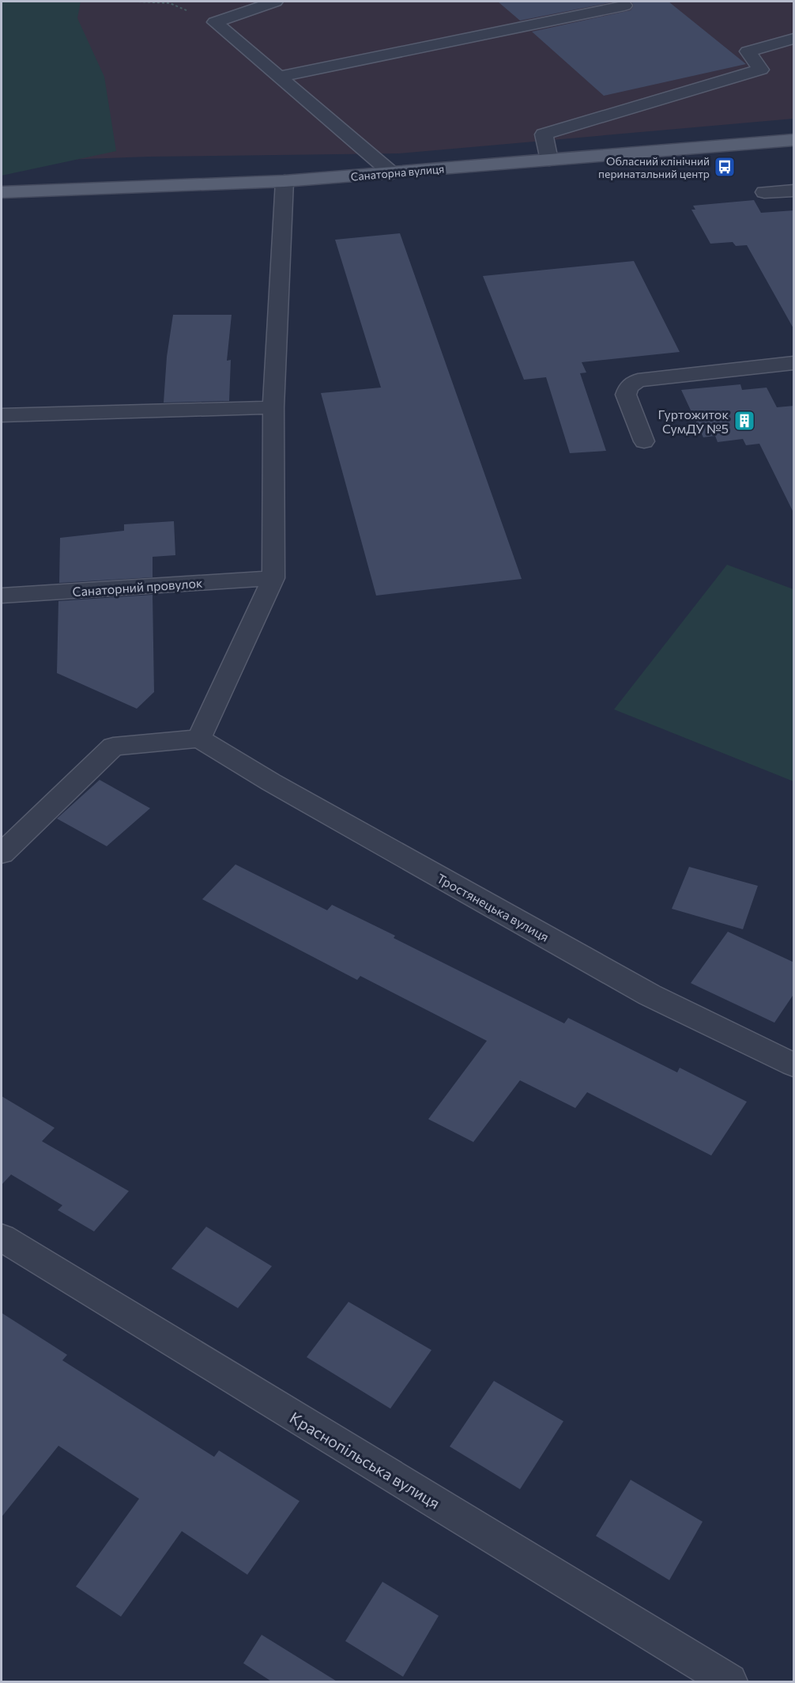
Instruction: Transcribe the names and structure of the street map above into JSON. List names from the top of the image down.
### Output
{
  "streets": {
    "main road": ["Санаторна вулиця"],
    "street": ["Санаторний провулок", "Тростянецька вулиця", "Краснопільська вулиця"]
  },
  "places": {
    "bus stop": ["Обласний клінічний перинатальний центр"],
    "building": ["Гуртожиток СумДУ №5"]
  }
}
